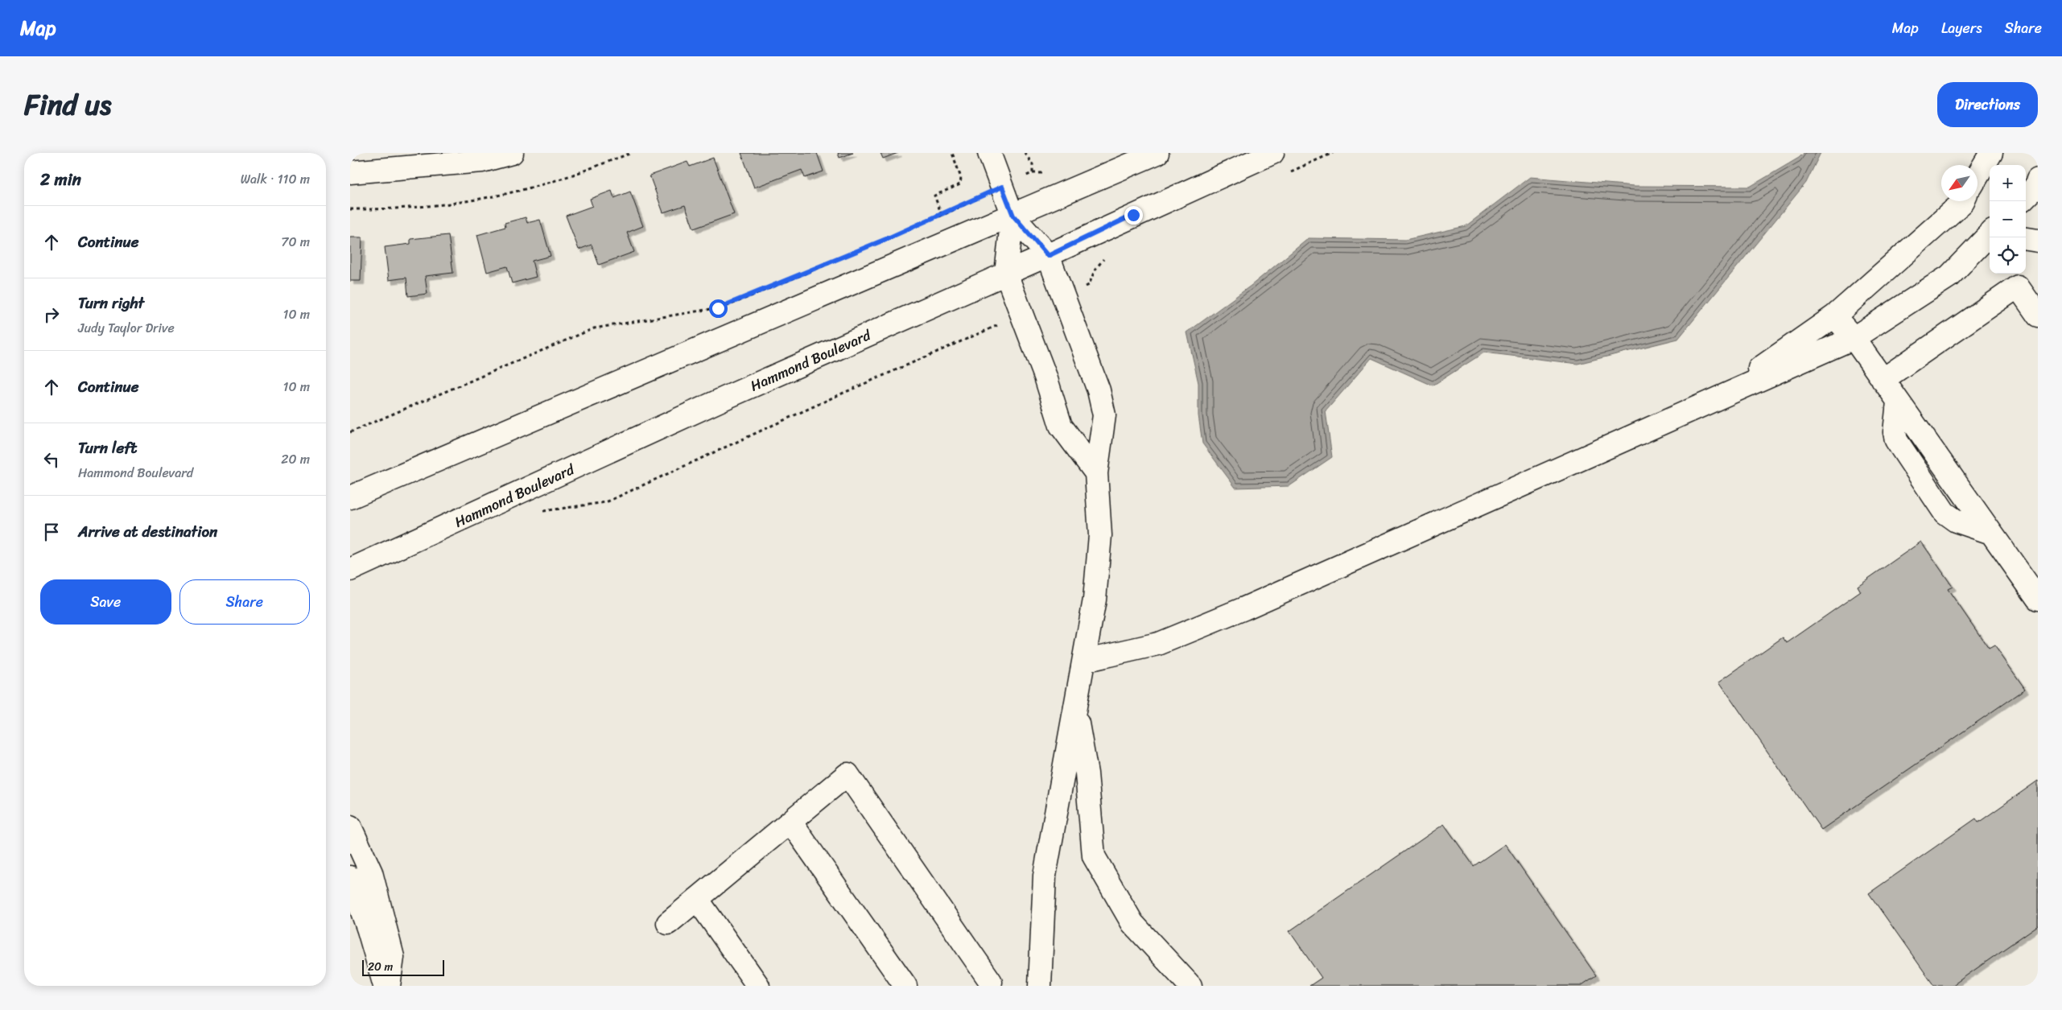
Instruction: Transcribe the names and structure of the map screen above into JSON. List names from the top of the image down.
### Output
{
  "streets": {
    "main road": ["Hammond Boulevard"]
  },
  "scale_bar": "20 m",
  "north": "bottom left",
  "page": {
    "header": "Map",
    "nav": ["Map", "Layers", "Share"],
    "title": "Find us",
    "buttons": [
      "Directions",
      ["Save", "Share"]
    ],
    "heading": ["2 min", "Walk · 110 m"],
    "map_buttons": ["+", "−"],
    "list": [
      ["Continue", "70 m"],
      ["Turn right", "Judy Taylor Drive", "10 m"],
      ["Continue", "10 m"],
      ["Turn left", "Hammond Boulevard", "20 m"],
      "Arrive at destination"
    ],
    "scale": "20 m"
  }
}
